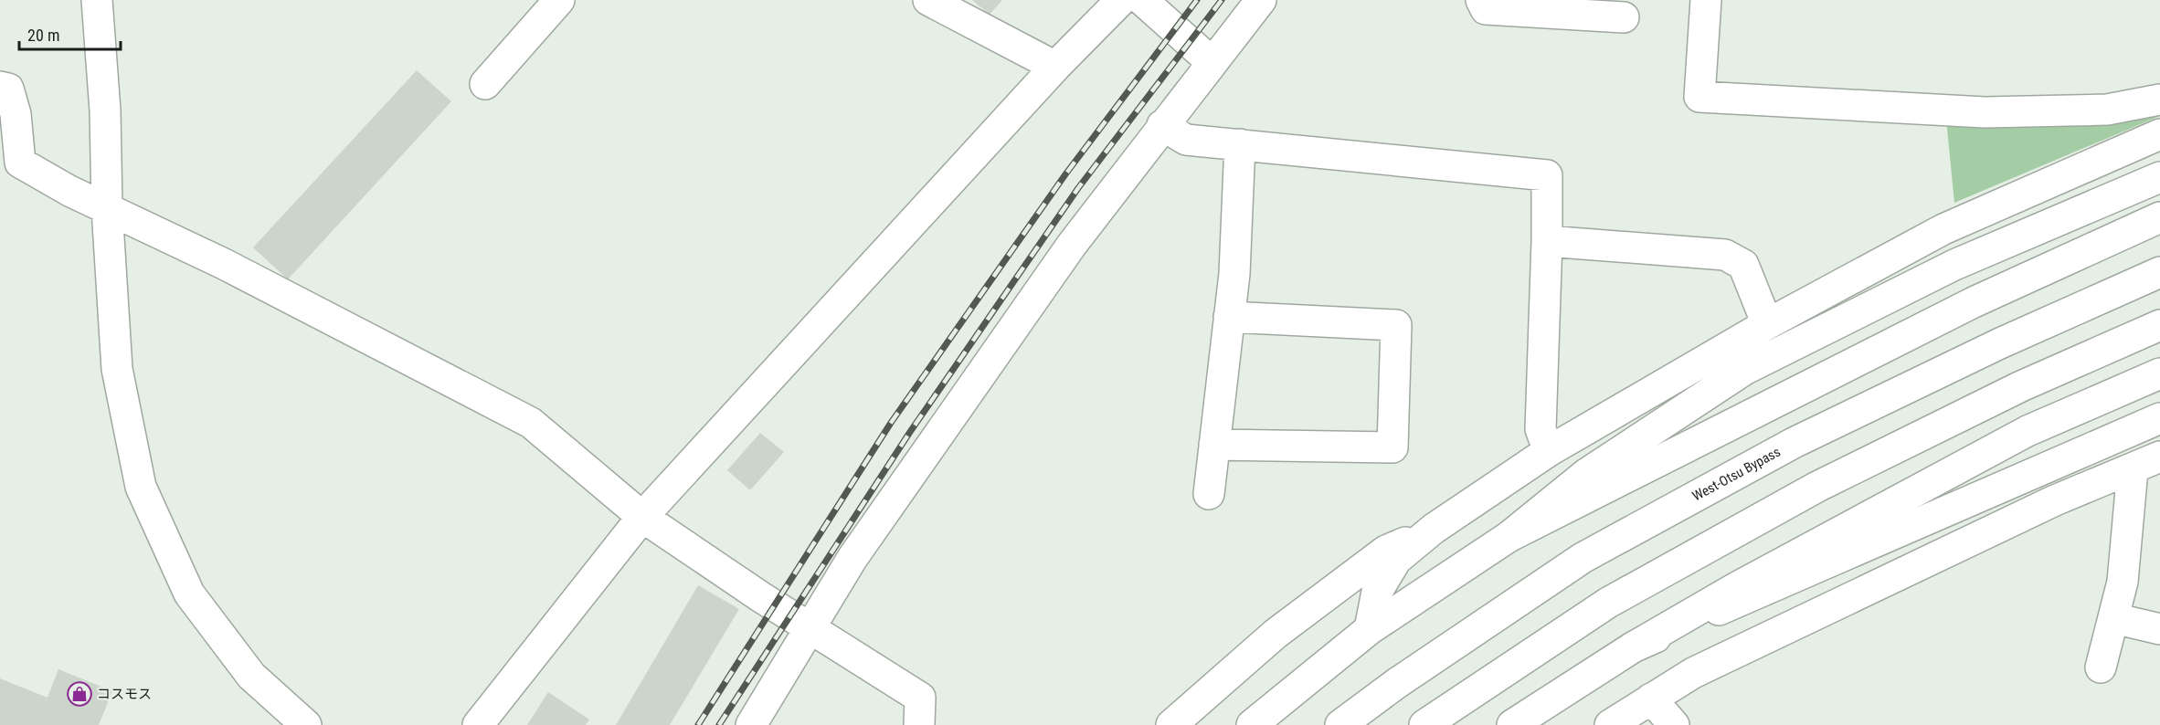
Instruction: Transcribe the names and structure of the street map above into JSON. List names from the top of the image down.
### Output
{
  "streets": {
    "main road": ["West-Otsu Bypass"]
  },
  "places": {
    "shop": ["コスモス"]
  },
  "scale_bar": "20 m"
}
